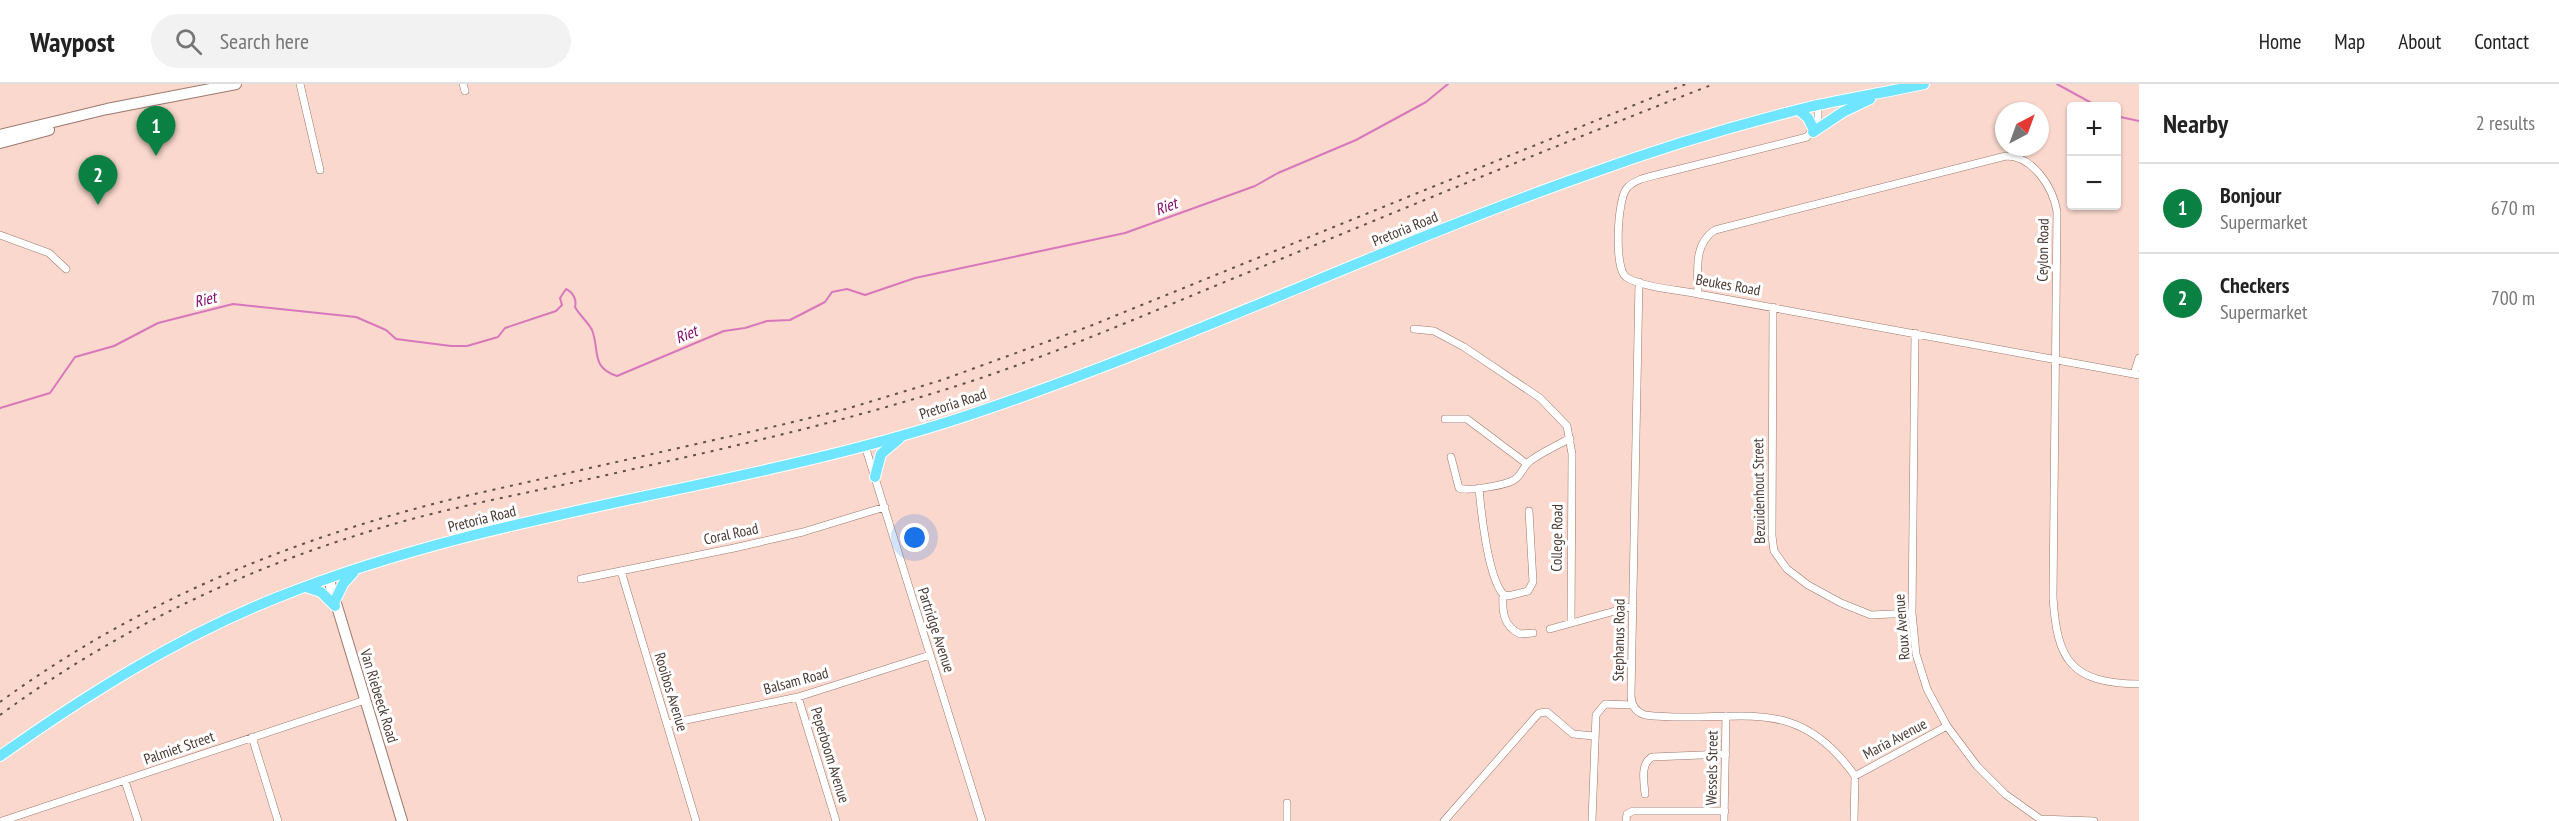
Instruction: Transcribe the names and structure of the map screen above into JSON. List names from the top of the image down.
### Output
{
  "streets": {
    "main road": ["Pretoria Road"],
    "street": [
      "Ceylon Road",
      "Beukes Road",
      "Bezuidenhout Street",
      "Coral Road",
      "College Road",
      "Roux Avenue",
      "Partridge Avenue",
      "Stephanus Road",
      "Balsam Road",
      "Rooibos Avenue",
      "Van Riebeeck Road",
      "Maria Avenue",
      "Palmiet Street",
      "Peperboom Avenue",
      "Wessels Street"
    ]
  },
  "crossings": [
    ["Pretoria Road", "Partridge Avenue"],
    ["Pretoria Road", "Van Riebeeck Road"],
    ["Ceylon Road", "Beukes Road"],
    ["Beukes Road", "Bezuidenhout Street"],
    ["Beukes Road", "Roux Avenue"],
    ["Beukes Road", "Stephanus Road"],
    ["Bezuidenhout Street", "Roux Avenue"],
    ["Coral Road", "Partridge Avenue"],
    ["Coral Road", "Rooibos Avenue"],
    ["Roux Avenue", "Maria Avenue"],
    ["Partridge Avenue", "Balsam Road"],
    ["Balsam Road", "Rooibos Avenue"],
    ["Balsam Road", "Peperboom Avenue"],
    ["Van Riebeeck Road", "Palmiet Street"]
  ],
  "water": ["Riet"],
  "north": "top right",
  "page": {
    "header": "Waypost",
    "search": "Search here",
    "nav": [
      "Home",
      "Map",
      "About",
      "Contact"
    ],
    "heading": ["Nearby", "2 results"],
    "map_buttons": ["+", "−"],
    "pins": ["1", "2"],
    "list": [
      {
        "mark": "1",
        "name": "Bonjour",
        "note": "Supermarket",
        "value": "670 m"
      },
      {
        "mark": "2",
        "name": "Checkers",
        "note": "Supermarket",
        "value": "700 m"
      }
    ]
  }
}
